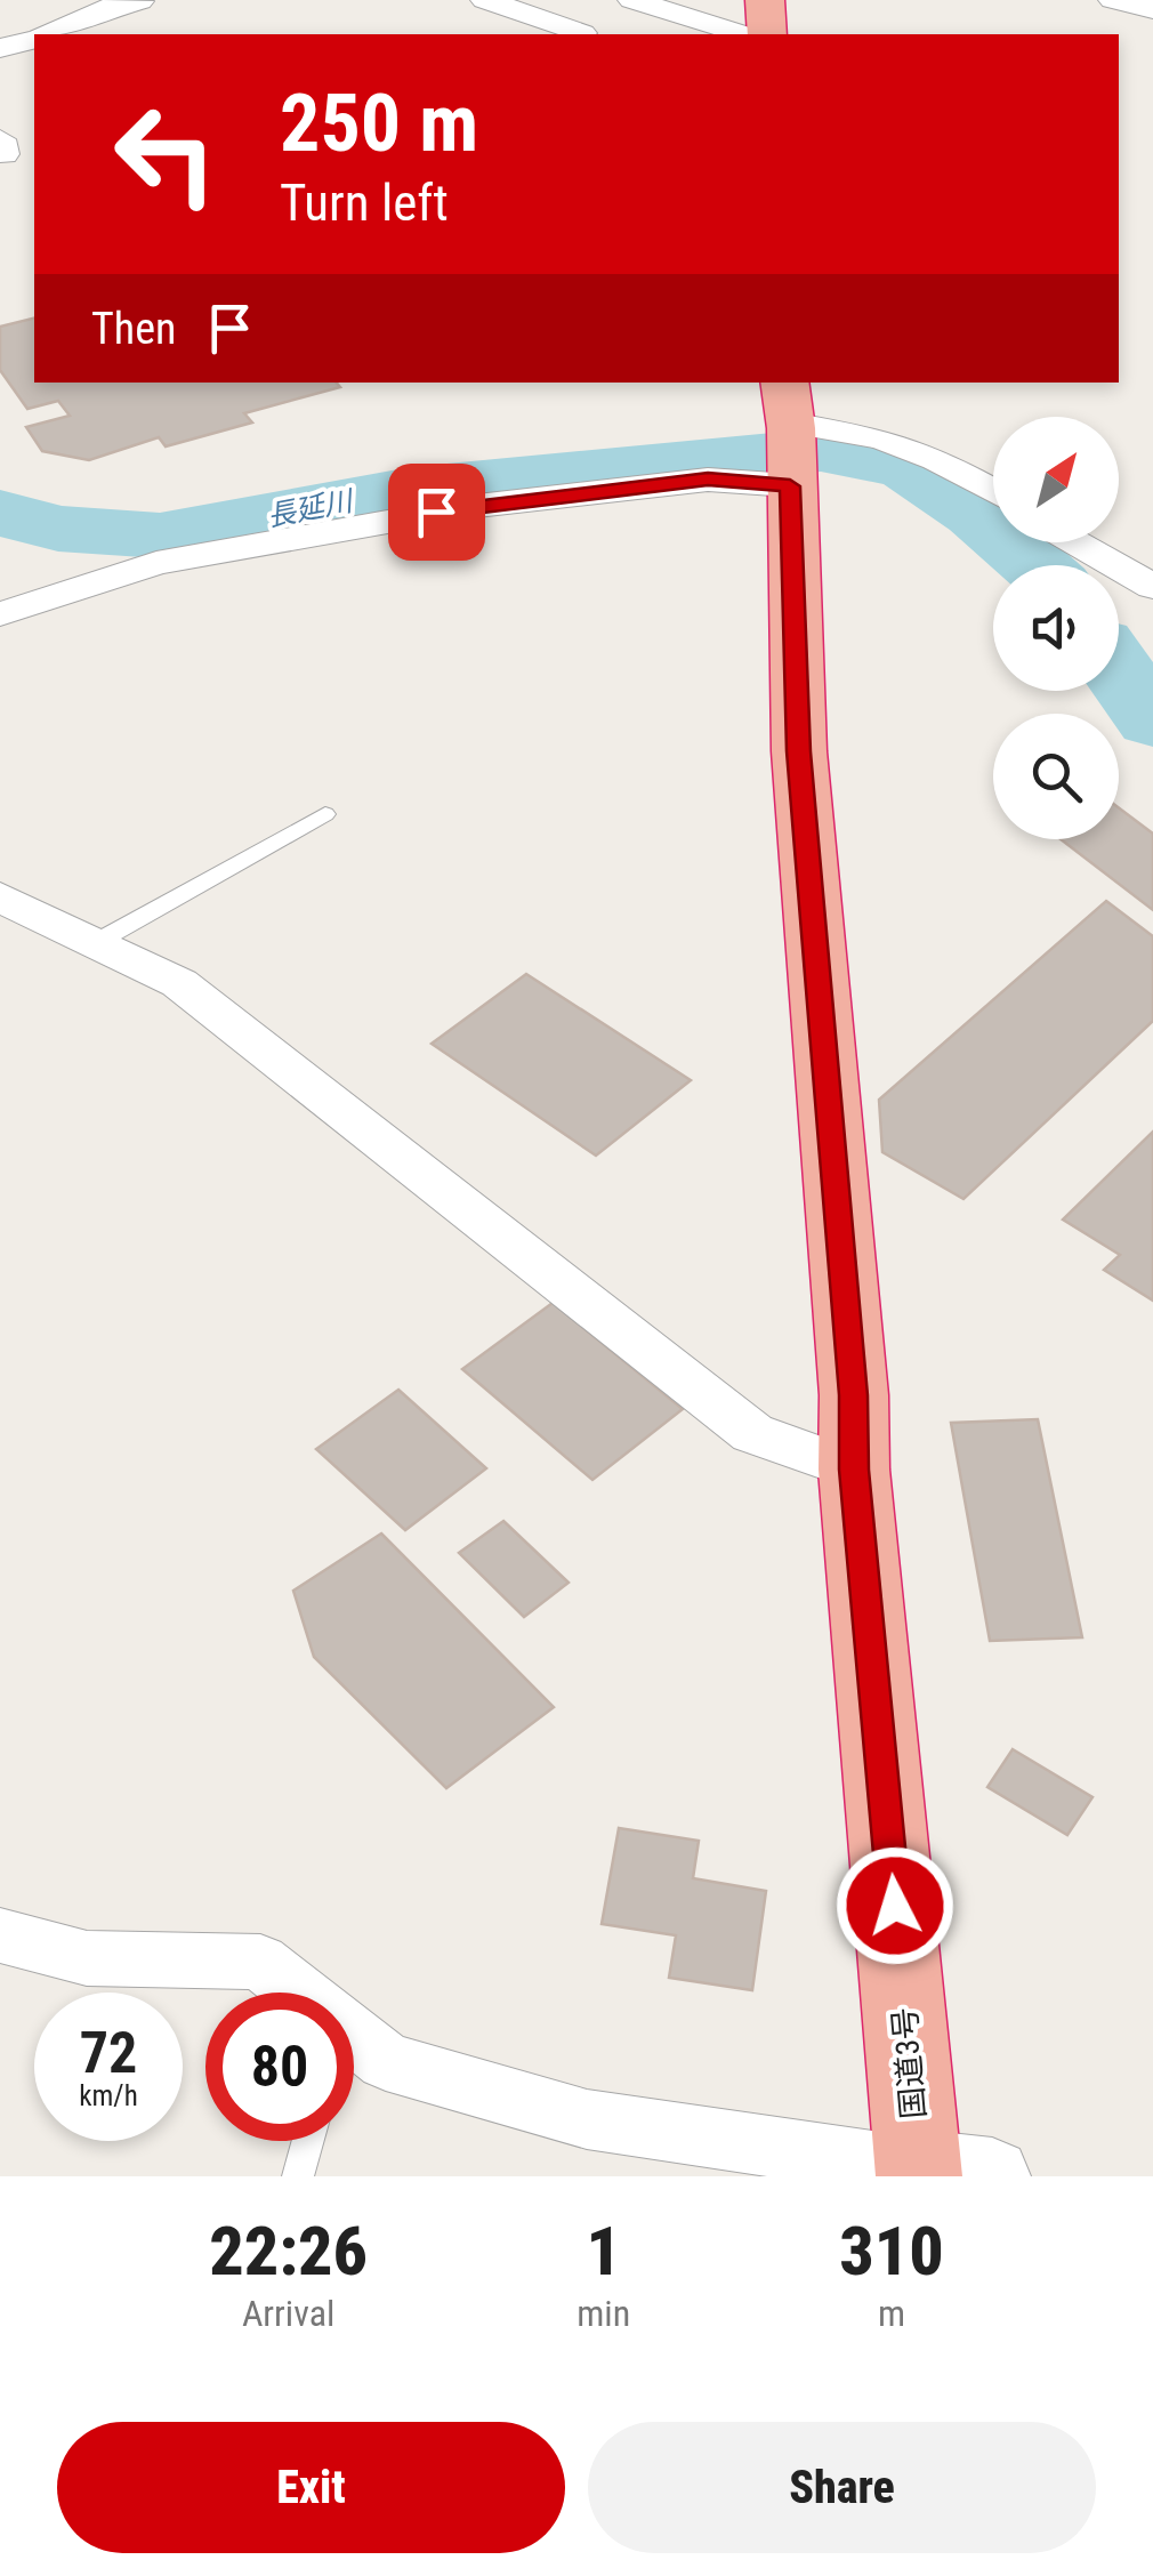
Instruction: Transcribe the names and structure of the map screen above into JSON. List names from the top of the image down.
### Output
{
  "streets": {
    "highway": ["国道3号"]
  },
  "water": ["長延川"],
  "north": "top right",
  "page": {
    "turn": ["250 m", "Turn left"],
    "then": "Then",
    "speed": "72 km/h",
    "limit": "80",
    "eta": [
      "22:26",
      "Arrival",
      "1",
      "min",
      "310",
      "m"
    ],
    "buttons": ["Exit", "Share"]
  }
}
